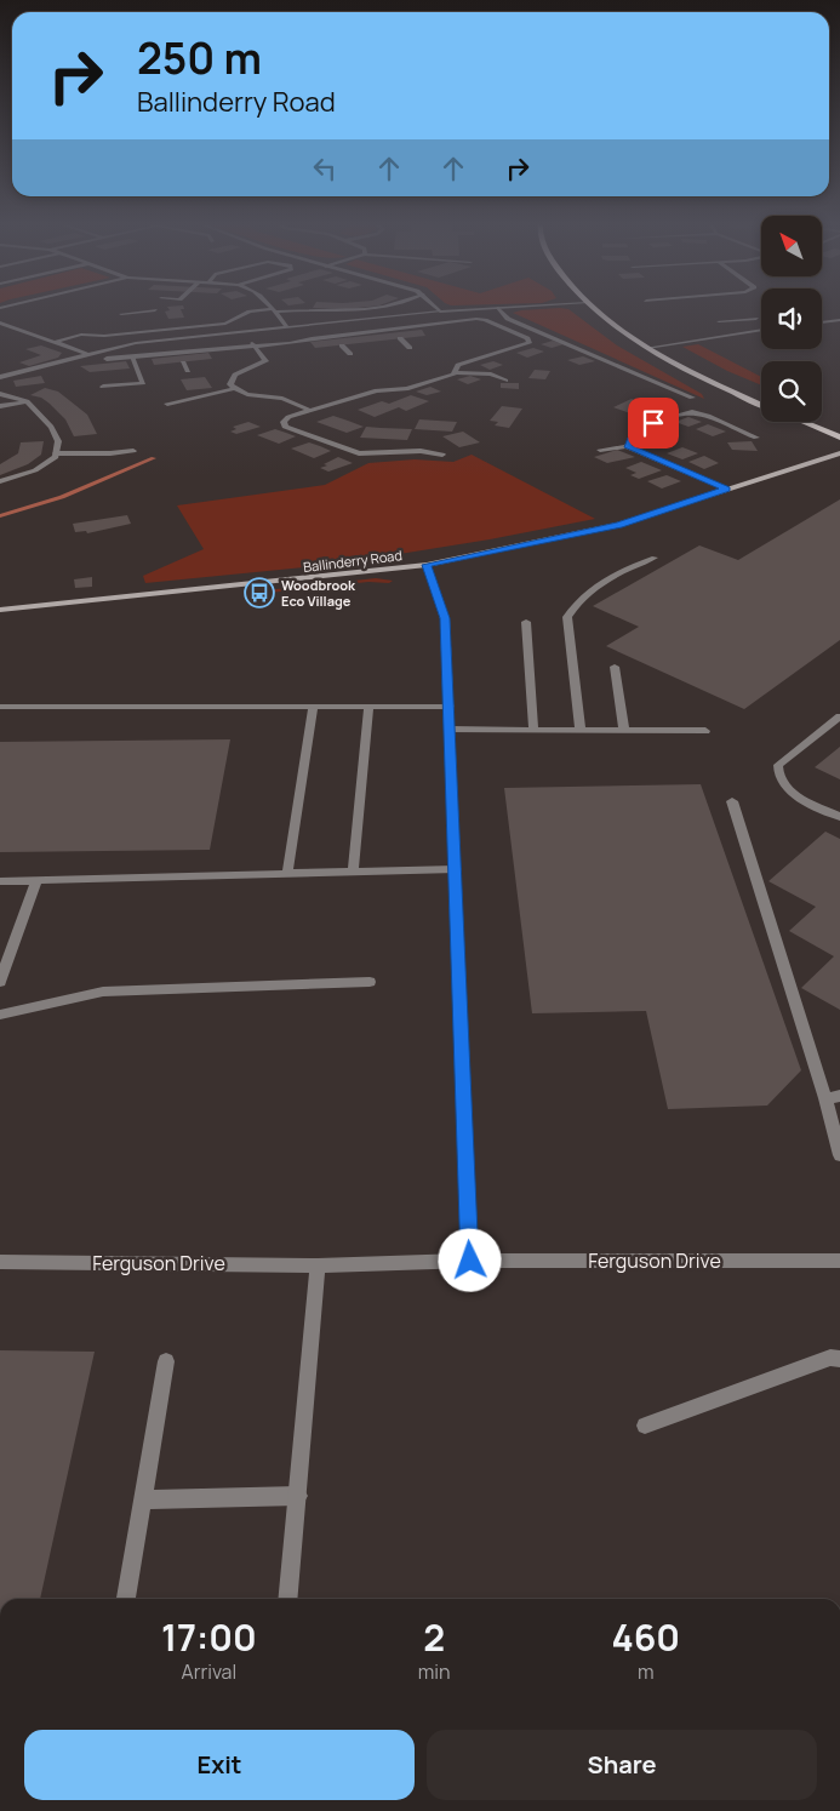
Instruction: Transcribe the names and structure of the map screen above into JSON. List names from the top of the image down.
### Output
{
  "streets": {
    "main road": ["Ballinderry Road"],
    "street": ["Ferguson Drive"]
  },
  "places": {
    "bus stop": ["Woodbrook Eco Village"]
  },
  "north": "top left",
  "page": {
    "turn": ["250 m", "Ballinderry Road"],
    "eta": [
      "17:00",
      "Arrival",
      "2",
      "min",
      "460",
      "m"
    ],
    "buttons": ["Exit", "Share"]
  }
}
